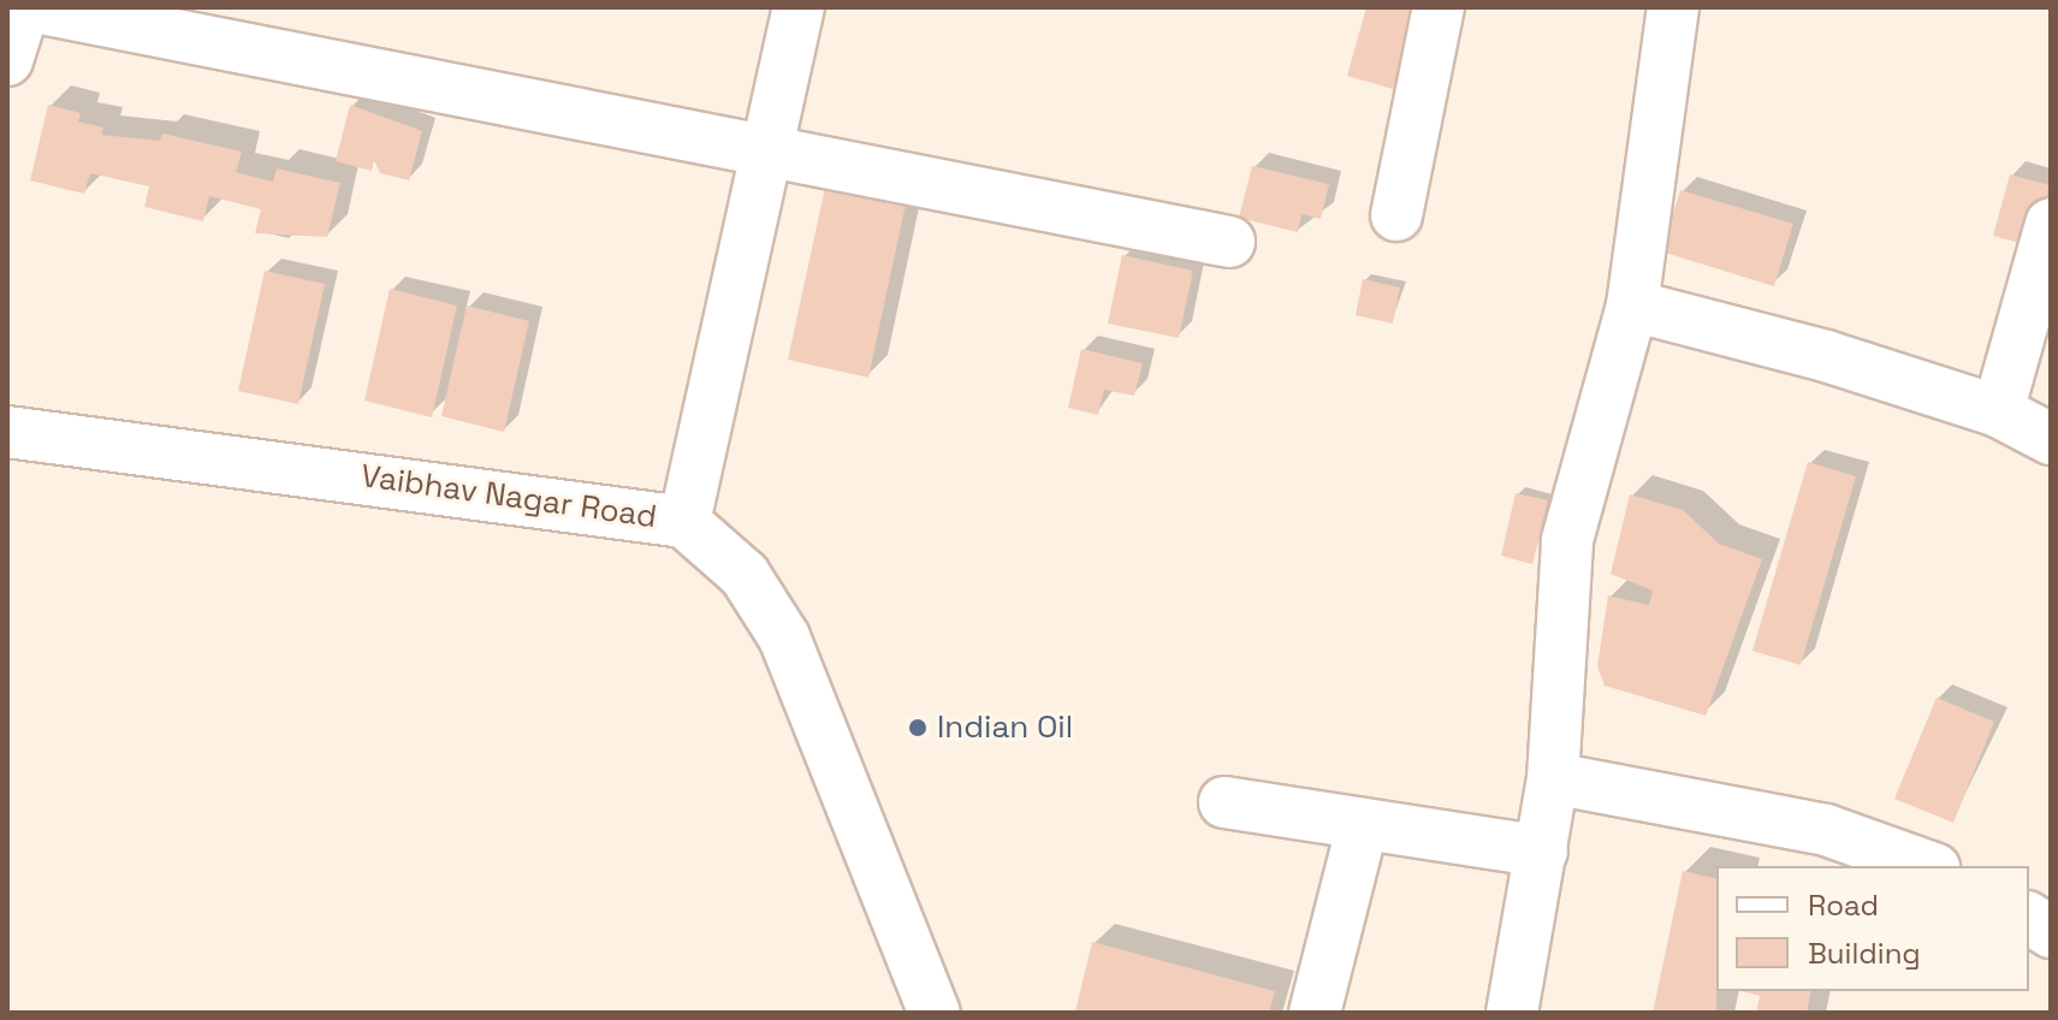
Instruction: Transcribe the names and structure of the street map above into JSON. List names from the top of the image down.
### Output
{
  "streets": {
    "street": ["Vaibhav Nagar Road"]
  },
  "places": ["Indian Oil"],
  "legend": ["Road", "Building"]
}
